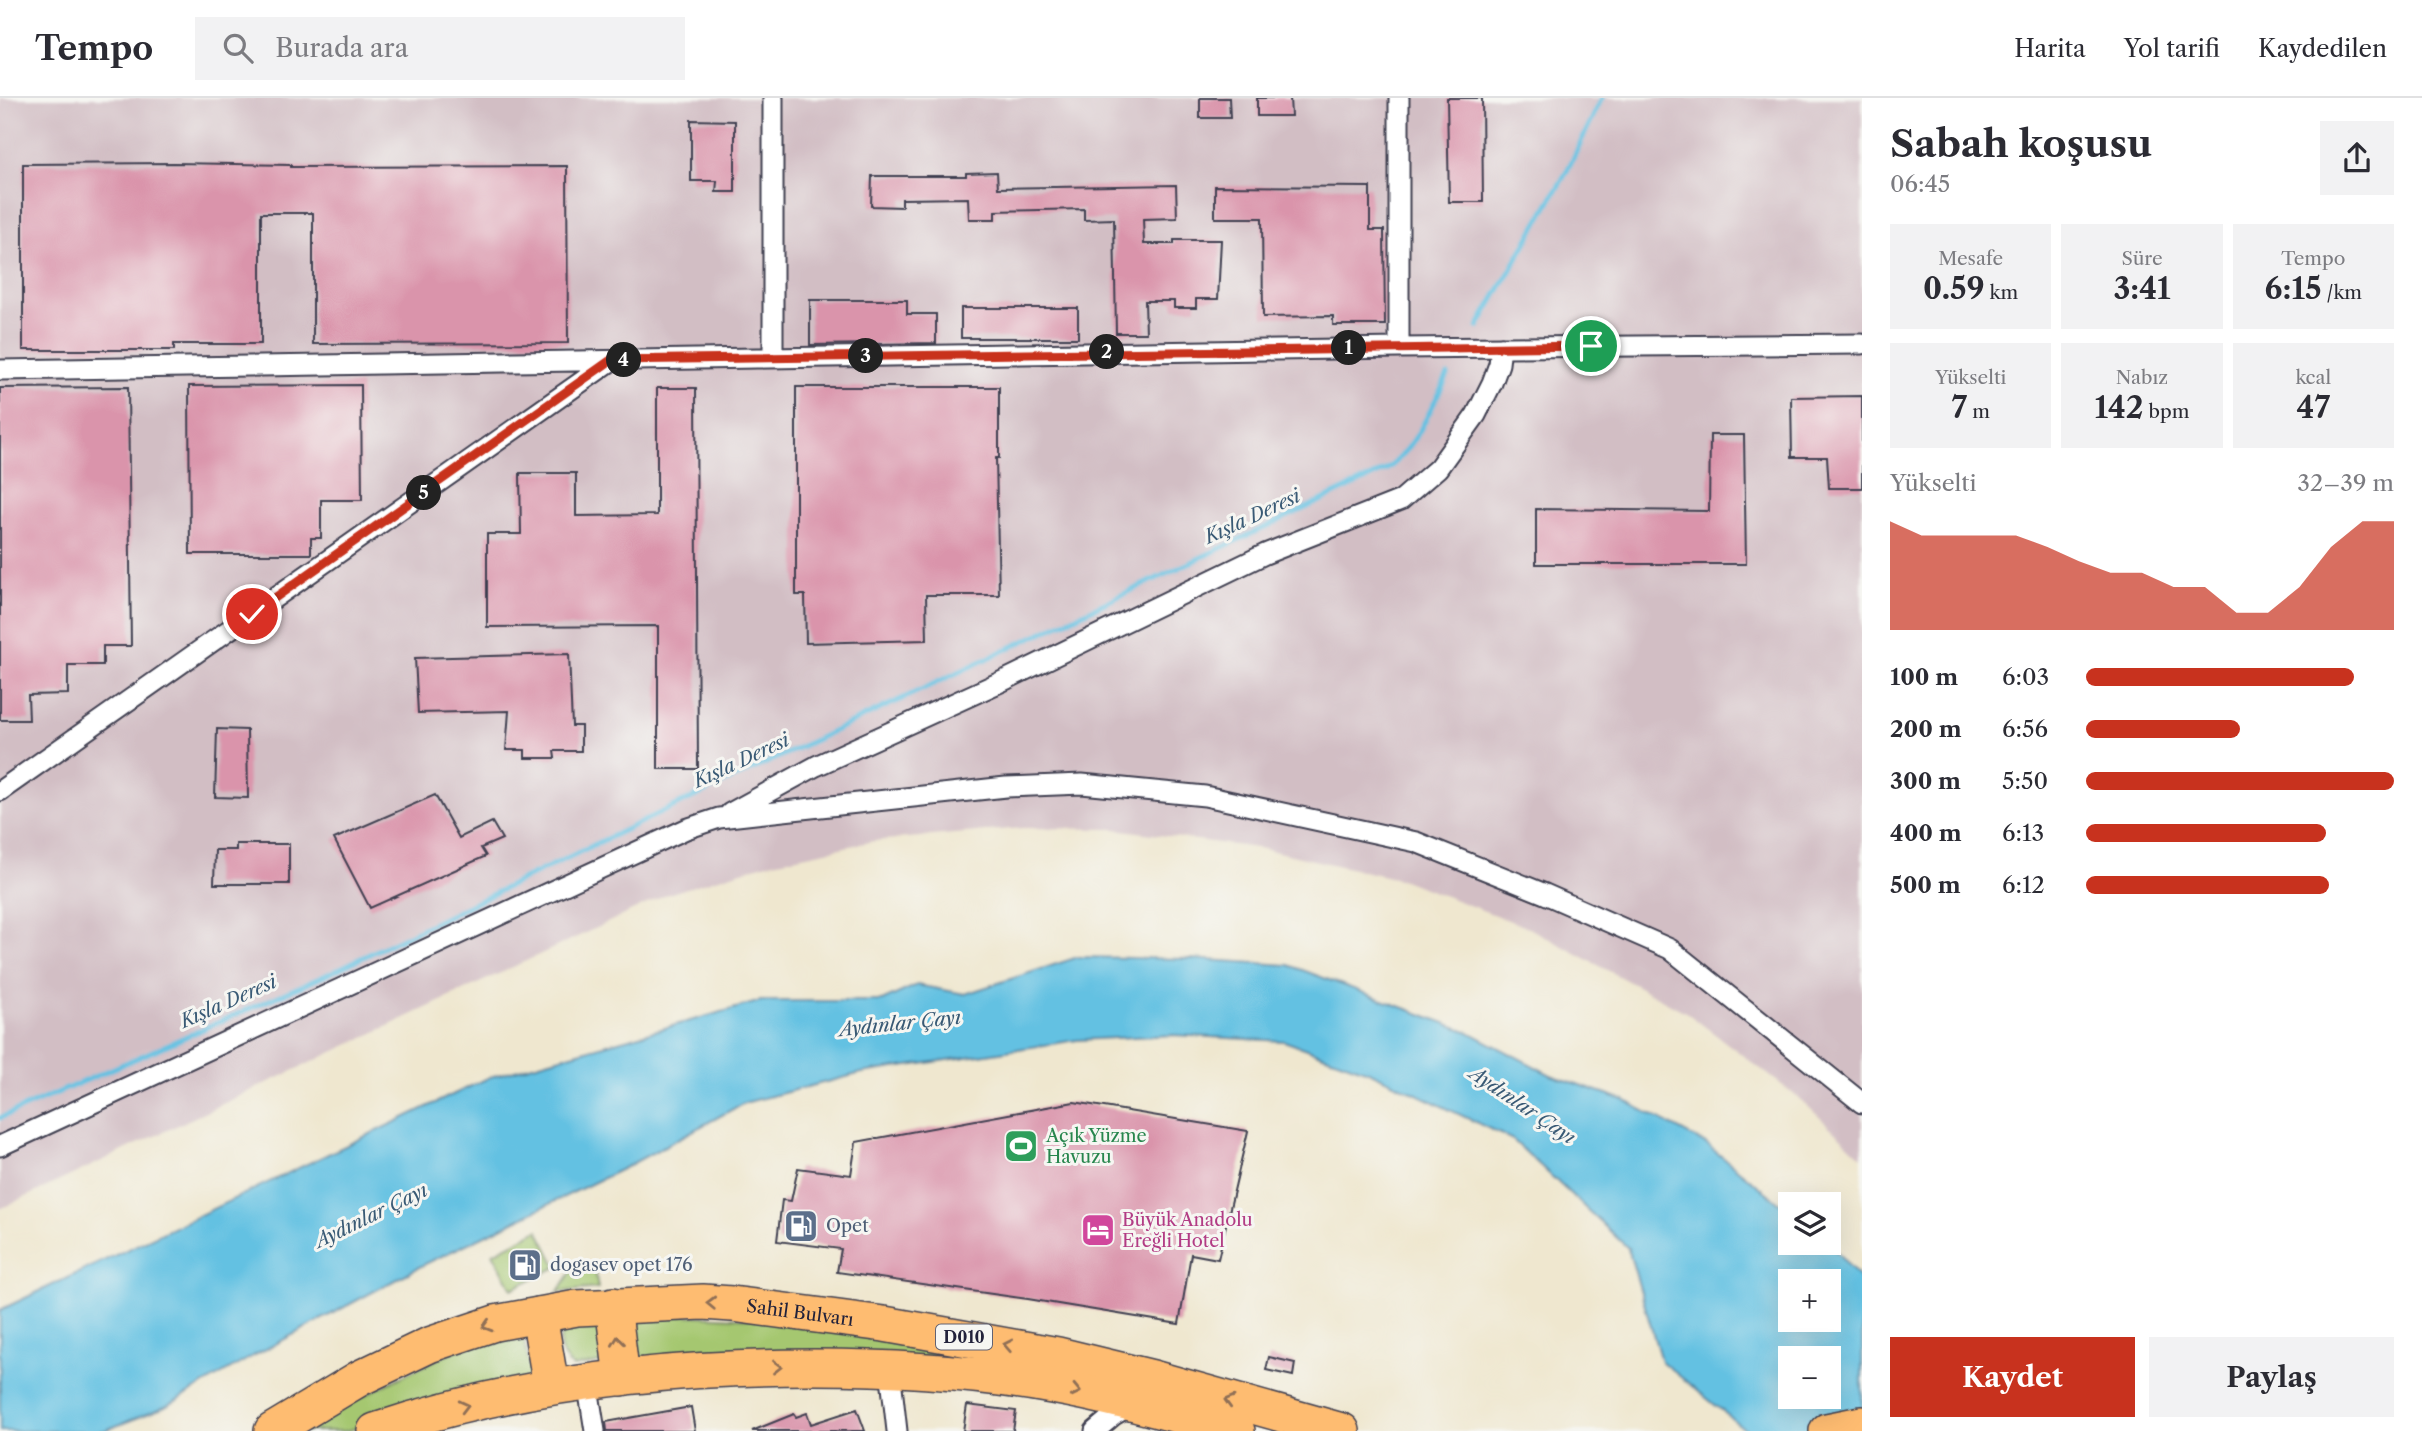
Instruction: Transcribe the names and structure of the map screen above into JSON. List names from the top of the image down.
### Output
{
  "streets": {
    "highway": ["Sahil Bulvarı", "D010"]
  },
  "water": ["Kışla Deresi", "Aydınlar Çayı"],
  "places": {
    "sports": ["Açık Yüzme Havuzu"],
    "fuel station": ["Opet", "dogasev opet 176"],
    "hotel": ["Büyük Anadolu Ereğli Hotel"]
  },
  "page": {
    "header": "Tempo",
    "search": "Burada ara",
    "nav": ["Harita", "Yol tarifi", "Kaydedilen"],
    "heading": ["Sabah koşusu", "06:45"],
    "stats": [
      ["Mesafe", "0.59 km"],
      ["Süre", "3:41"],
      ["Tempo", "6:15 /km"],
      ["Yükselti", "7 m"],
      ["Nabız", "142 bpm"],
      ["kcal", "47"]
    ],
    "pins": [
      "1",
      "2",
      "3",
      "4",
      "5"
    ],
    "chart": ["Yükselti", "32–39 m"],
    "list": [
      {
        "name": "100 m",
        "note": "6:03"
      },
      {
        "name": "200 m",
        "note": "6:56"
      },
      {
        "name": "300 m",
        "note": "5:50"
      },
      {
        "name": "400 m",
        "note": "6:13"
      },
      {
        "name": "500 m",
        "note": "6:12"
      }
    ],
    "map_buttons": ["+", "−"],
    "buttons": ["Kaydet", "Paylaş"]
  }
}
